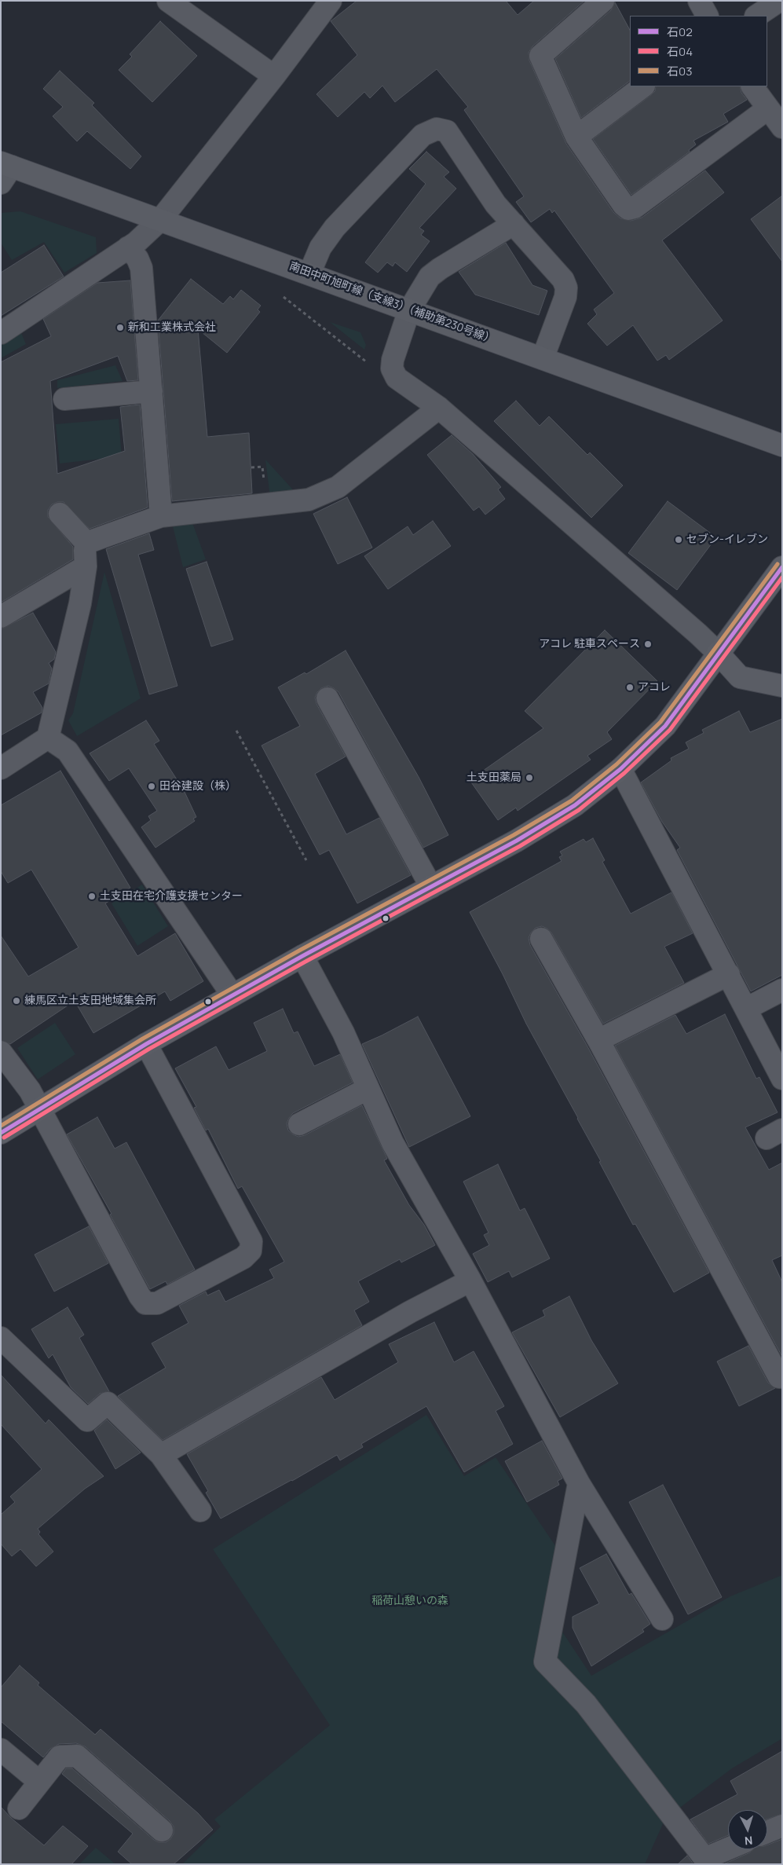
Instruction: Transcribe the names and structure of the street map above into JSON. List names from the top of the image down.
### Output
{
  "streets": {
    "main road": ["南田中町旭町線（支線3）（補助第230号線）"]
  },
  "parks": ["稲荷山憩いの森"],
  "places": [
    "新和工業株式会社",
    "セブン-イレブン",
    "アコレ 駐車スペース",
    "アコレ",
    "土支田薬局",
    "田谷建設（株）",
    "土支田在宅介護支援センター",
    "練馬区立土支田地域集会所"
  ],
  "lines": ["transit line 石03", "transit line 石02", "transit line 石04"],
  "legend": ["石02", "石04", "石03"],
  "north": "bottom"
}
